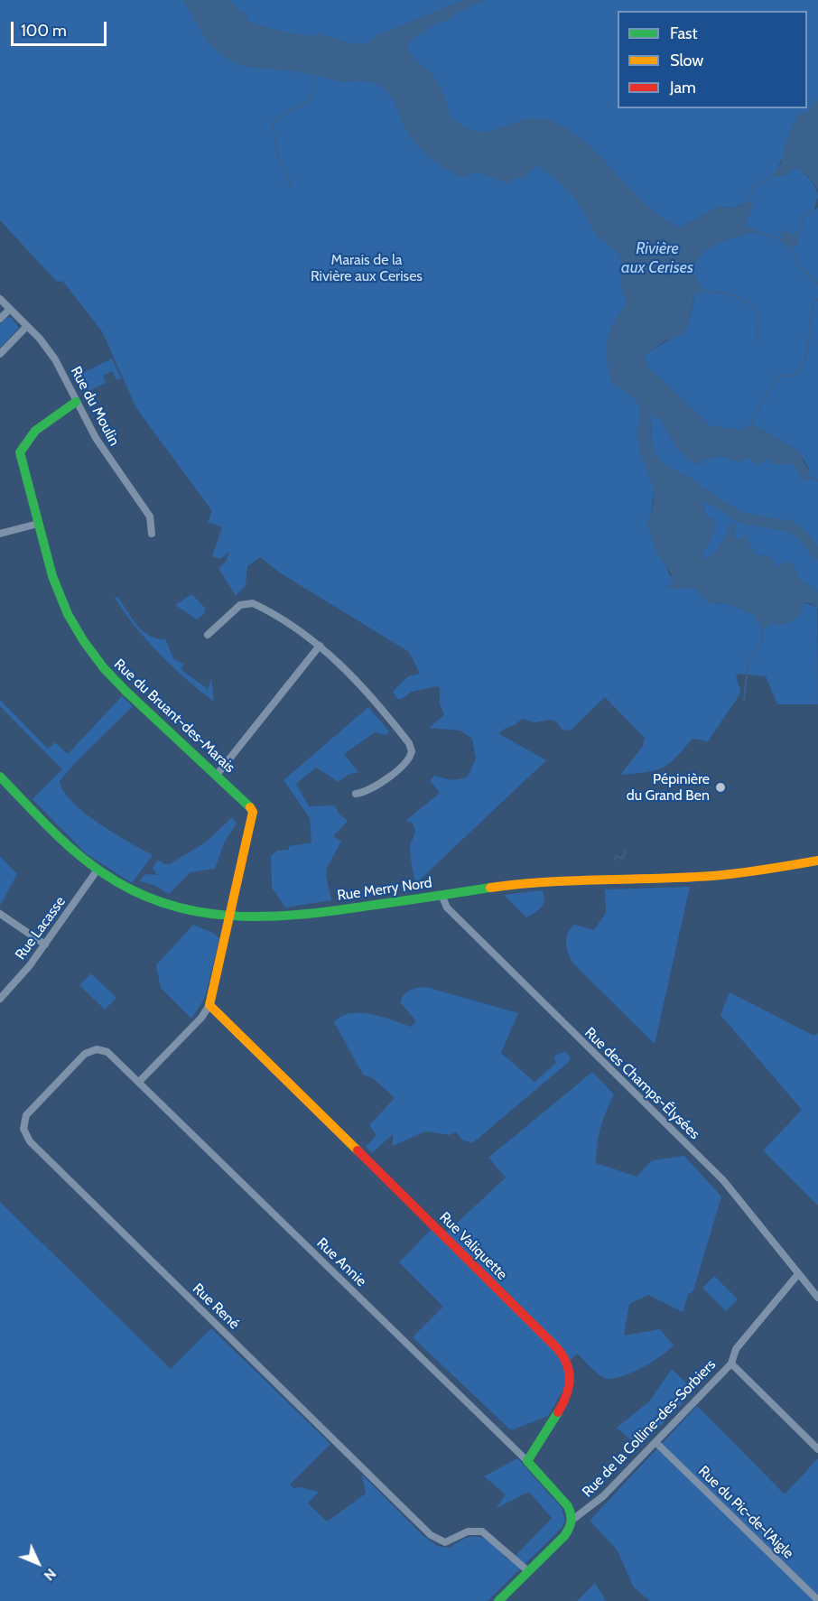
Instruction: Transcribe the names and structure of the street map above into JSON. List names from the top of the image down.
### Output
{
  "streets": {
    "street": [
      "Rue du Moulin",
      "Rue du Bruant-des-Marais",
      "Rue Merry Nord",
      "Rue Lacasse",
      "Rue des Champs-Élysées",
      "Rue Valiquette",
      "Rue Annie",
      "Rue René",
      "Rue de la Colline-des-Sorbiers",
      "Rue du Pic-de-l'Aigle"
    ]
  },
  "crossings": [
    ["Rue du Moulin", "Rue du Bruant-des-Marais"],
    ["Rue du Bruant-des-Marais", "Rue Merry Nord"],
    ["Rue Merry Nord", "Rue Lacasse"],
    ["Rue Merry Nord", "Rue des Champs-Élysées"],
    ["Rue des Champs-Élysées", "Rue de la Colline-des-Sorbiers"],
    ["Rue Valiquette", "Rue Annie"],
    ["Rue Annie", "Rue René"],
    ["Rue de la Colline-des-Sorbiers", "Rue du Pic-de-l'Aigle"]
  ],
  "water": ["Rivière aux Cerises"],
  "parks": ["Marais de la Rivière aux Cerises"],
  "places": ["Pépinière du Grand Ben"],
  "legend": ["Fast", "Slow", "Jam"],
  "scale_bar": "100 m",
  "north": "bottom right"
}
